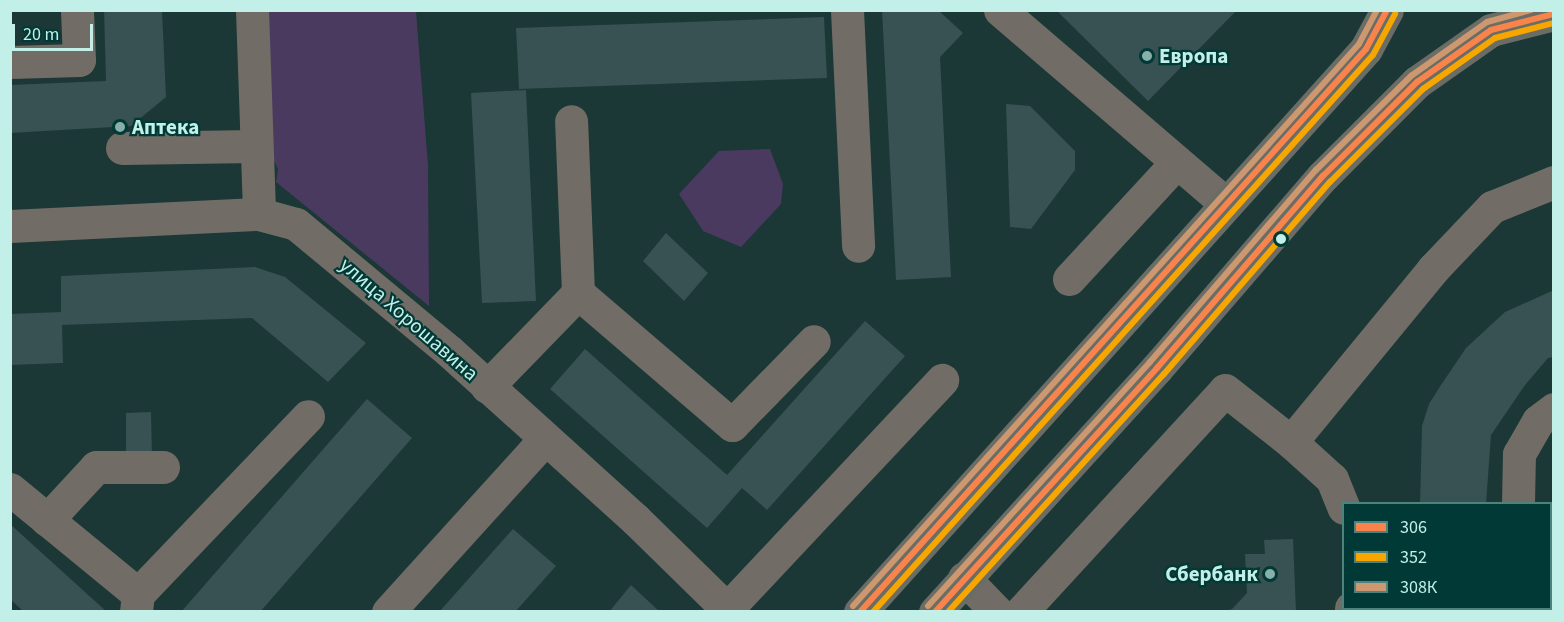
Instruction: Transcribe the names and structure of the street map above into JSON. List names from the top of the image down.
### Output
{
  "streets": {
    "street": ["улица Хорошавина"]
  },
  "places": ["Европа", "Аптека", "Сбербанк"],
  "lines": ["transit line 306", "transit line 308К", "transit line 352"],
  "legend": ["306", "352", "308К"],
  "scale_bar": "20 m"
}
